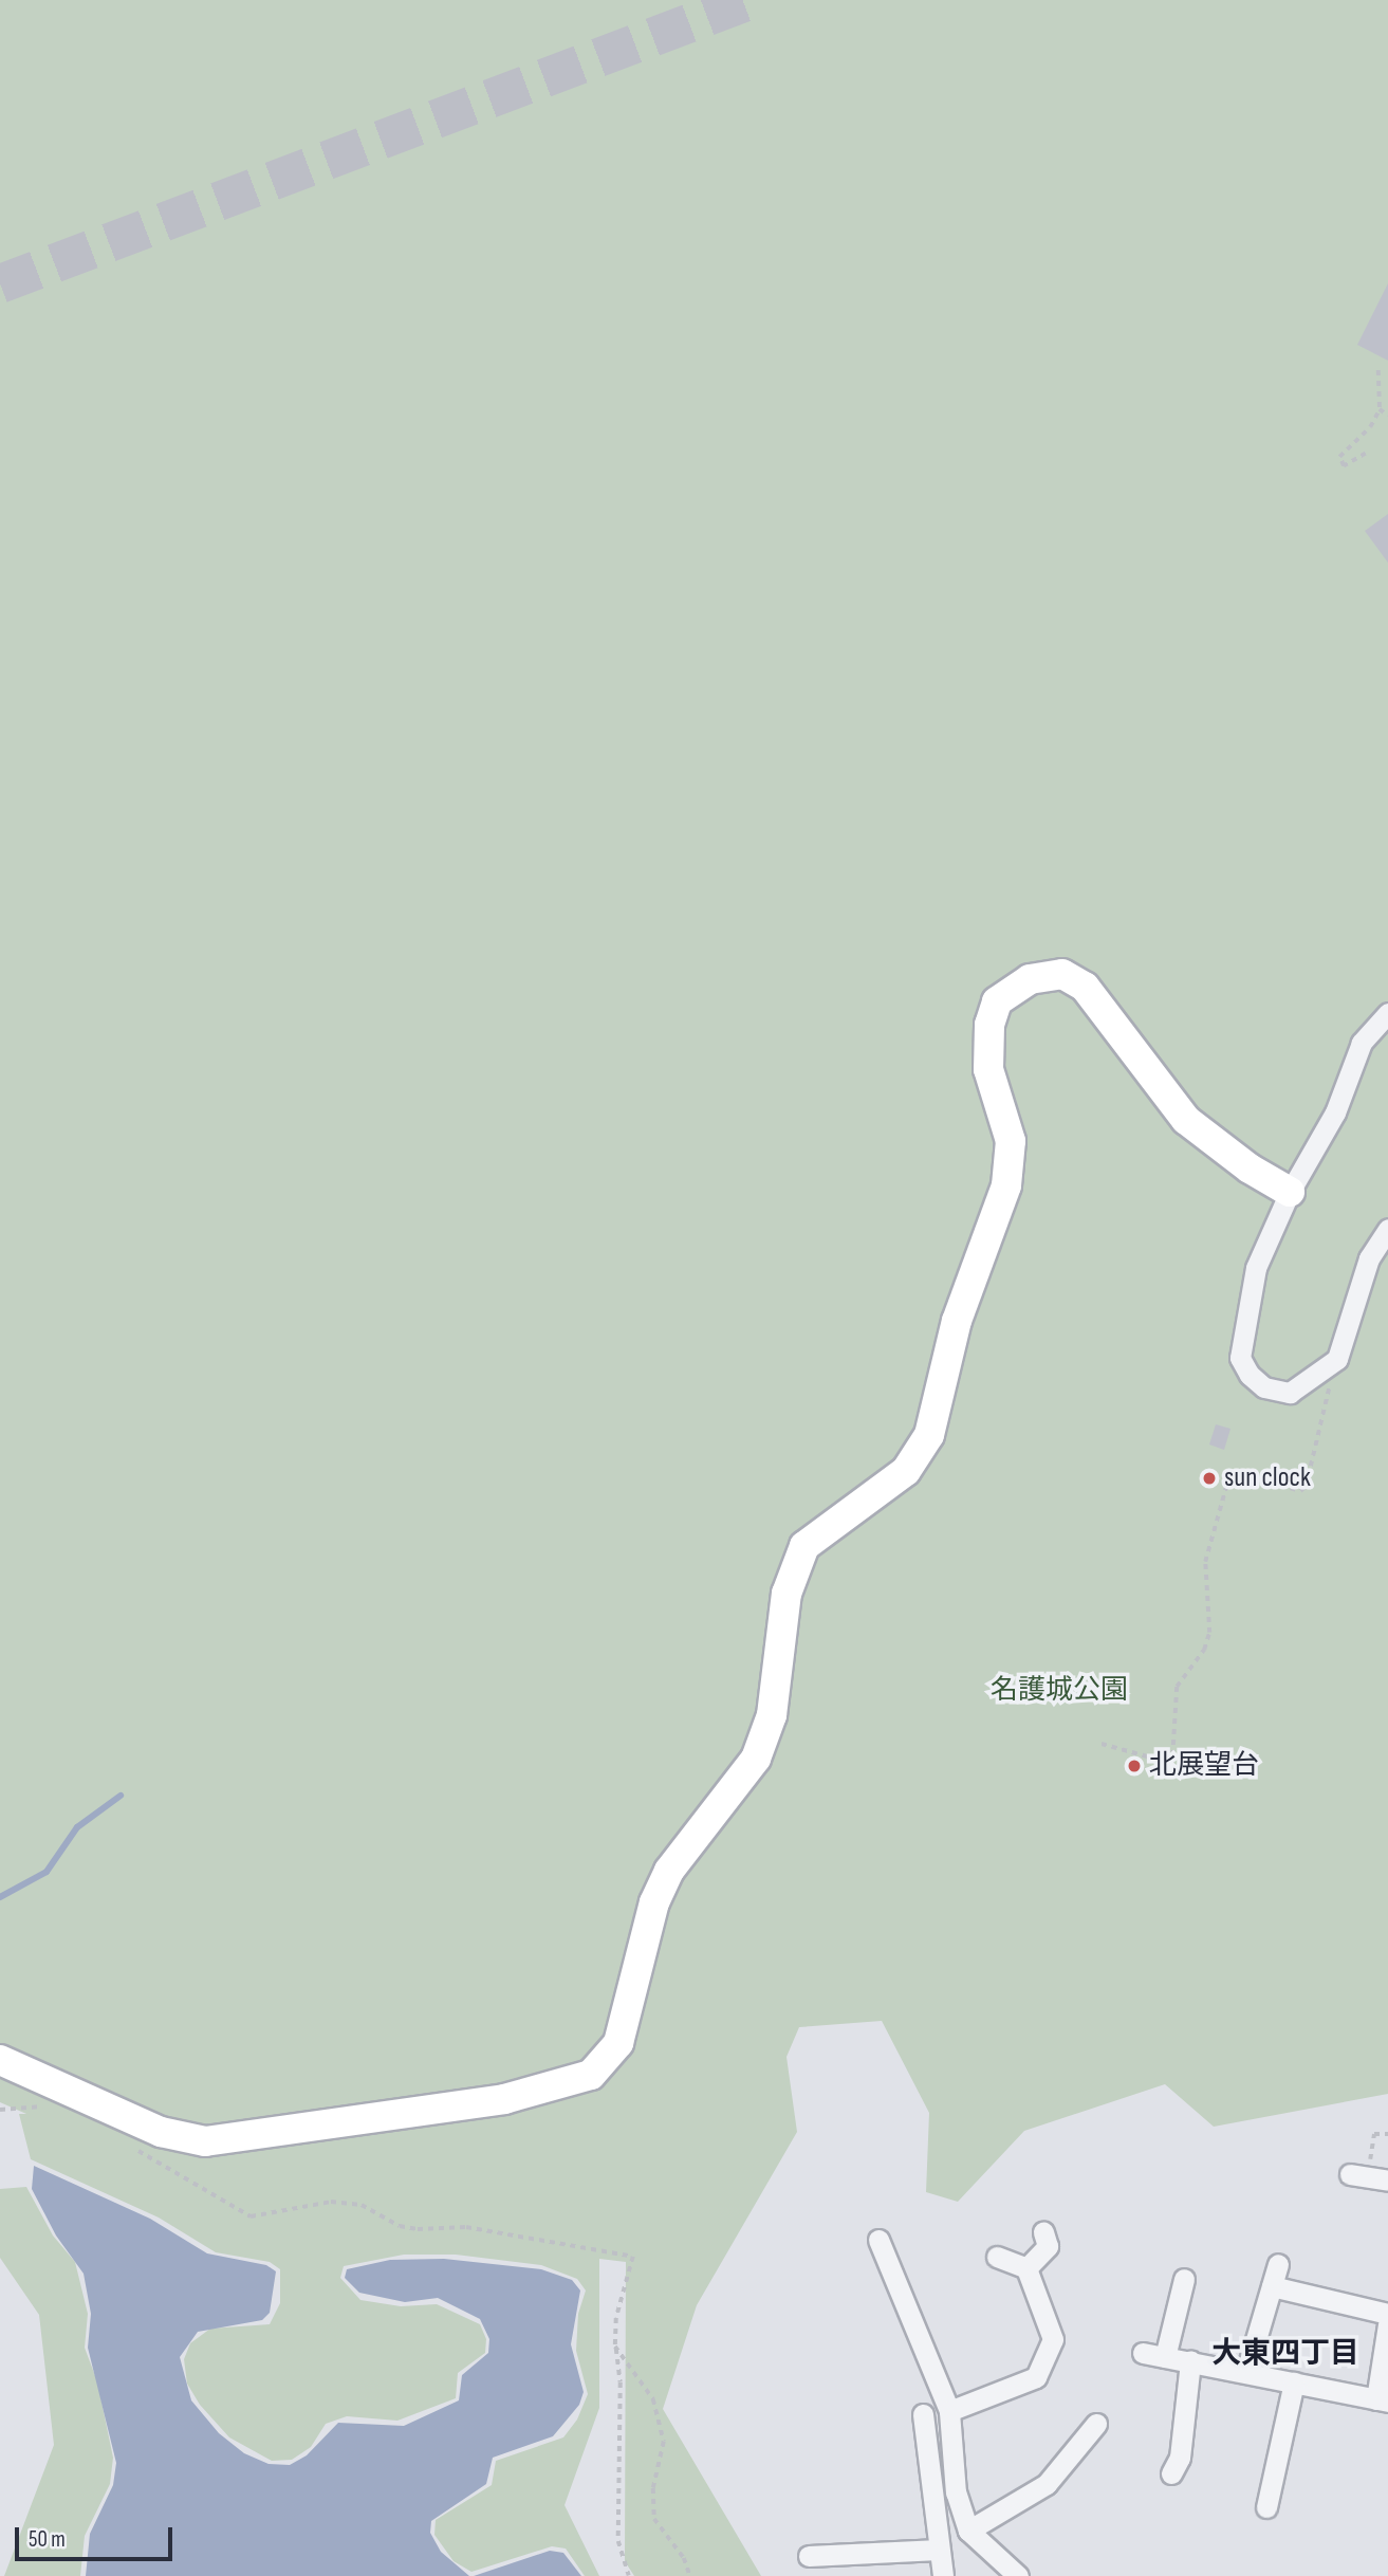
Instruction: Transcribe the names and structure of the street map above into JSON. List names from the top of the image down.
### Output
{
  "districts": ["大東四丁目"],
  "parks": ["名護城公園"],
  "places": ["sun clock", "北展望台"],
  "scale_bar": "50 m"
}
